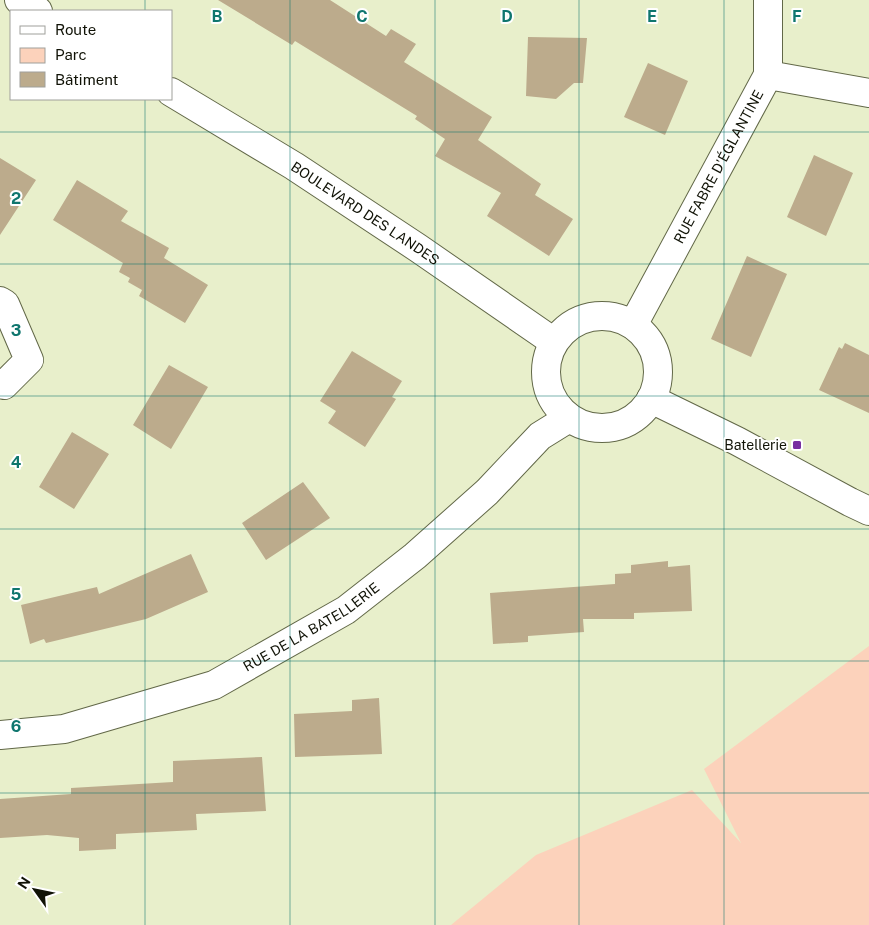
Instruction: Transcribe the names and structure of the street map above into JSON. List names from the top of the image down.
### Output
{
  "streets": {
    "street": ["RUE FABRE D'ÉGLANTINE", "BOULEVARD DES LANDES", "RUE DE LA BATELLERIE"]
  },
  "crossings": [
    ["RUE FABRE D'ÉGLANTINE", "BOULEVARD DES LANDES"],
    ["RUE FABRE D'ÉGLANTINE", "RUE DE LA BATELLERIE"],
    ["BOULEVARD DES LANDES", "RUE DE LA BATELLERIE"]
  ],
  "places": {
    "transit": ["Batellerie"]
  },
  "legend": ["Route", "Parc", "Bâtiment"],
  "north": "top left",
  "grid": {
    "columns": [
      "B",
      "C",
      "D",
      "E",
      "F"
    ],
    "rows": [
      "2",
      "3",
      "4",
      "5",
      "6"
    ]
  }
}
